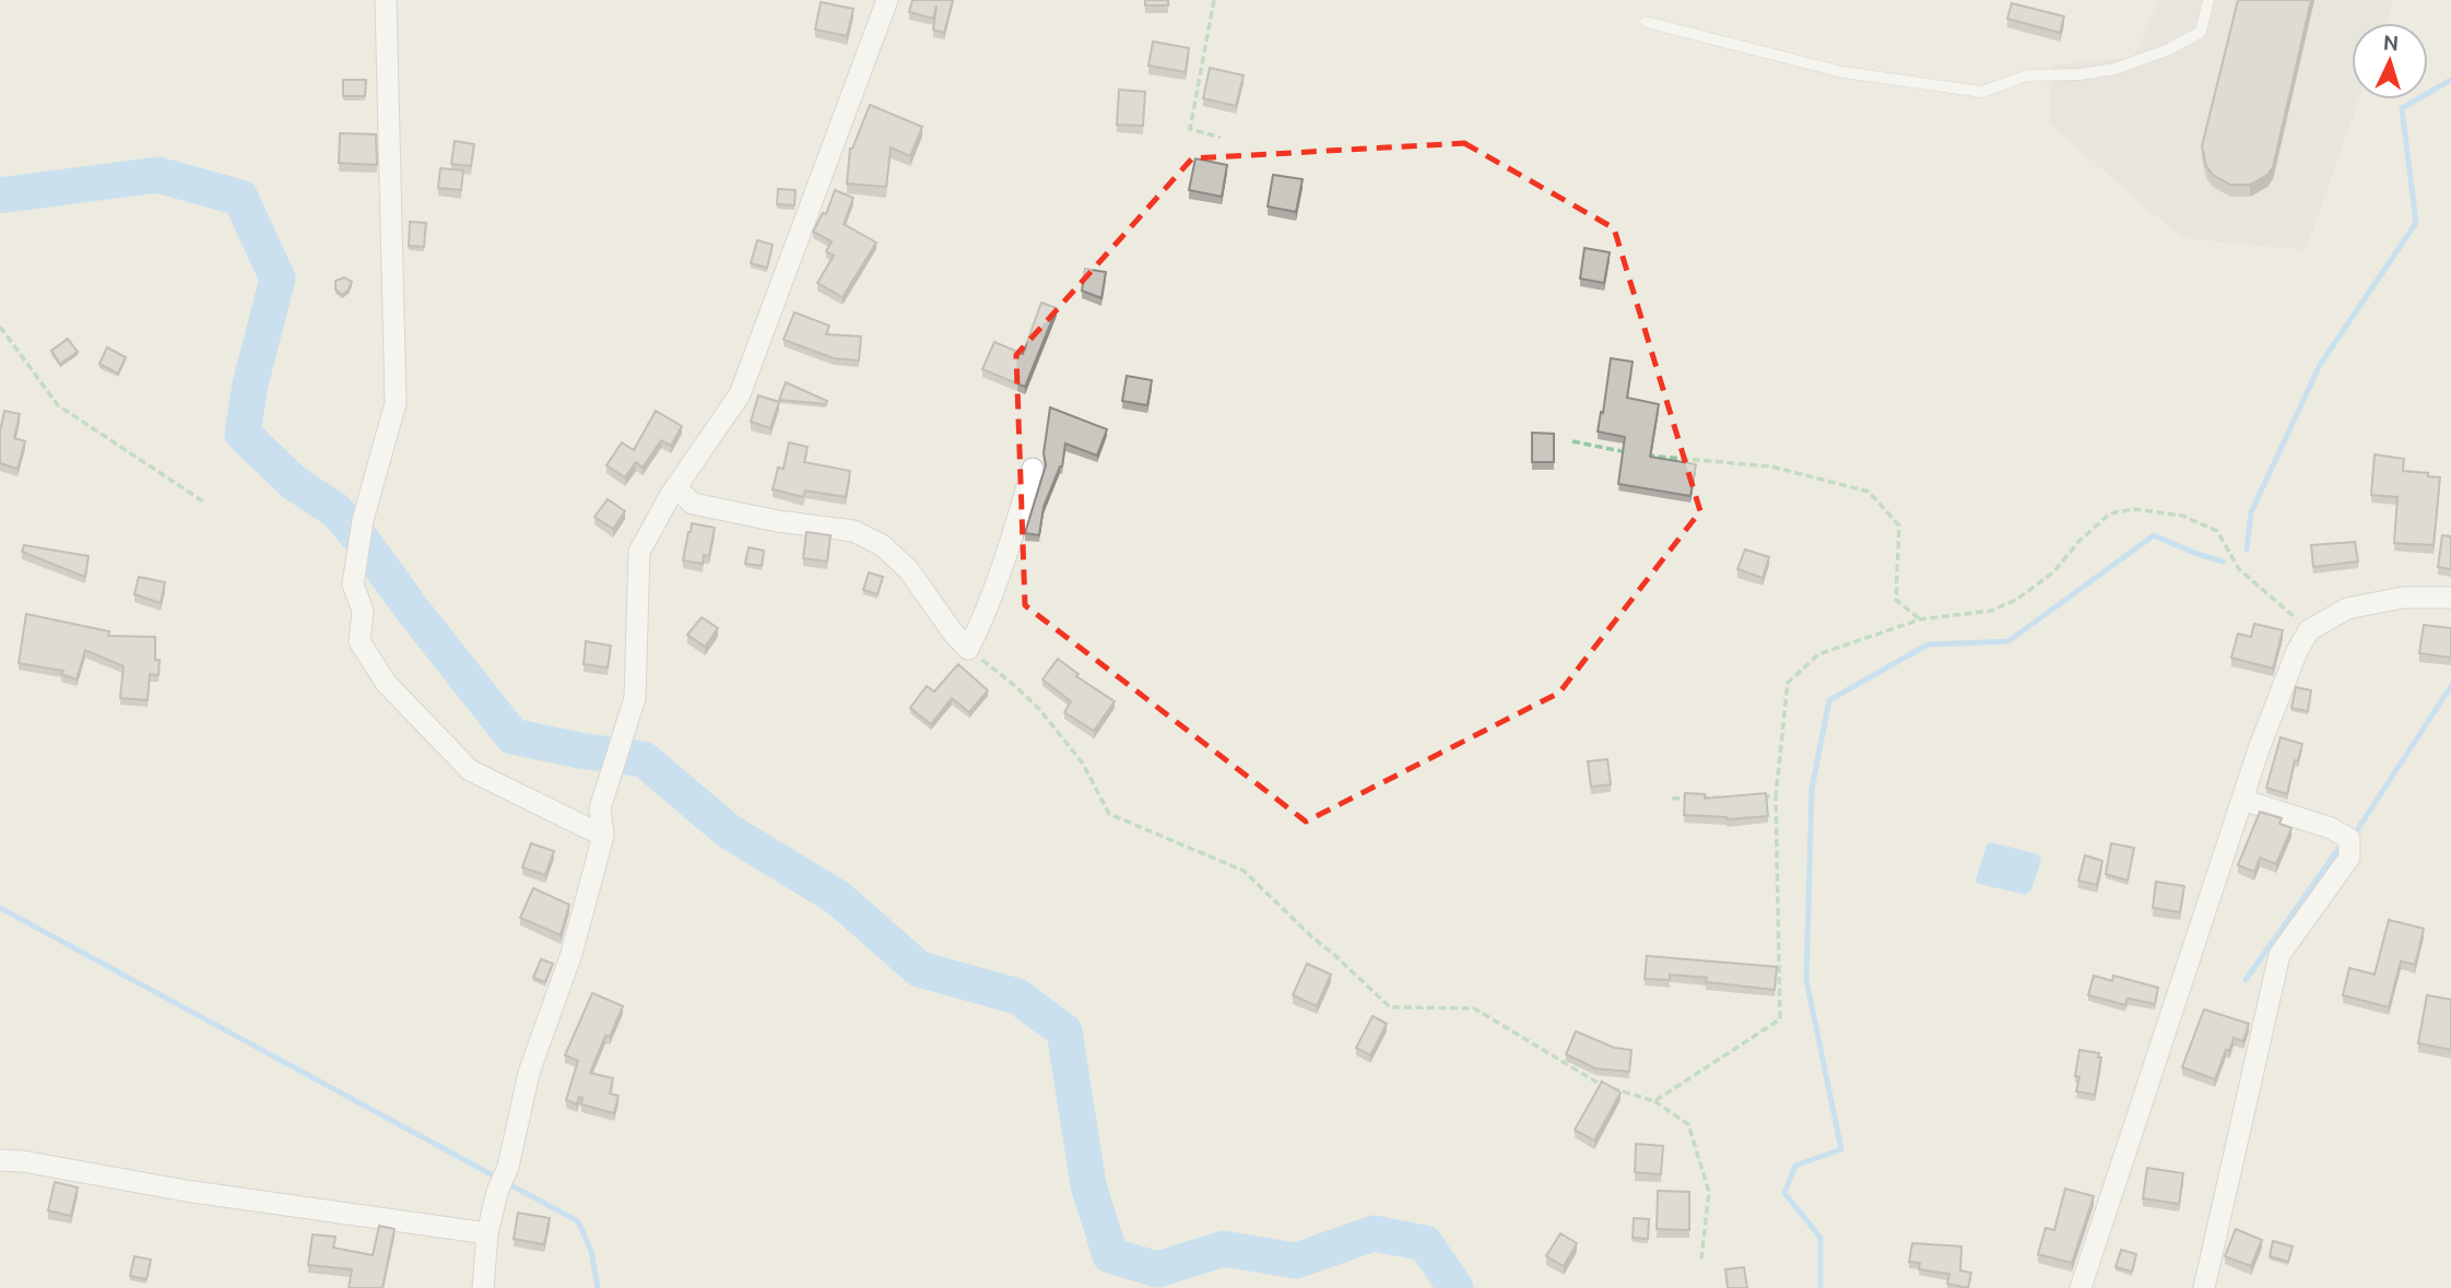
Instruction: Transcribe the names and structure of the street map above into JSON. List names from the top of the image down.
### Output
{
  "north": "top"
}
